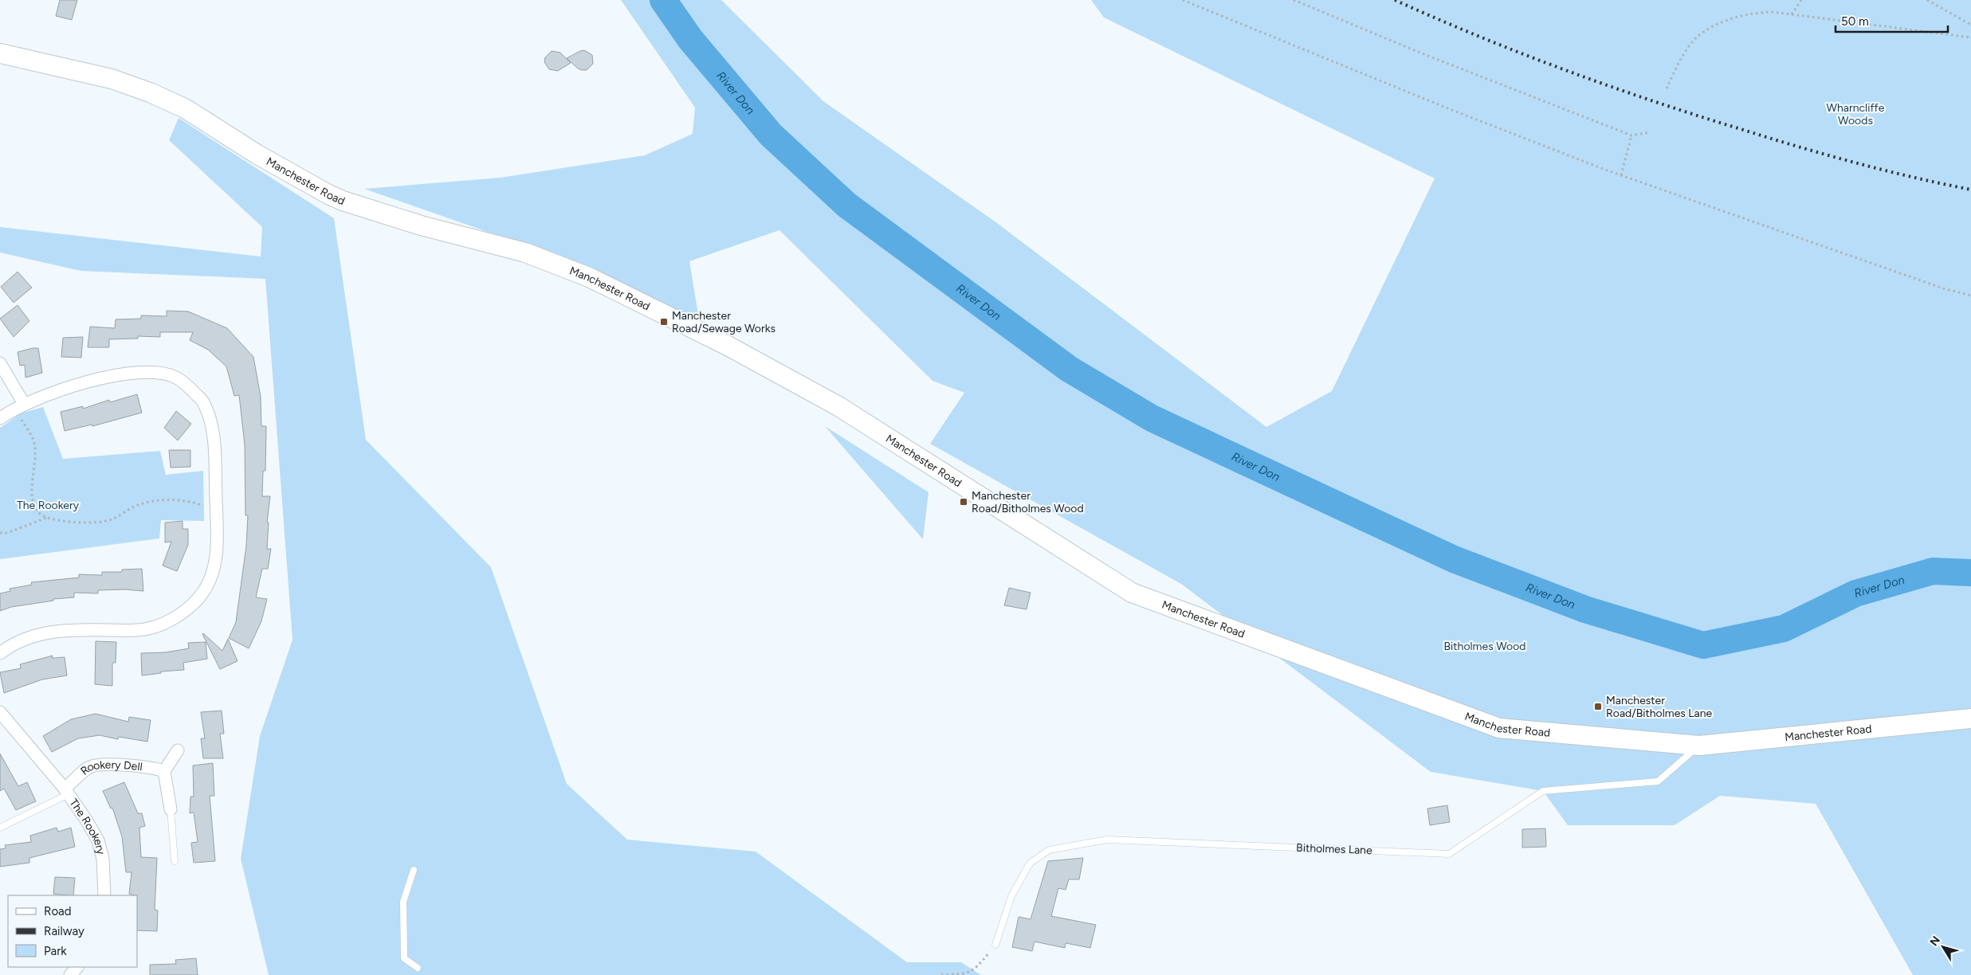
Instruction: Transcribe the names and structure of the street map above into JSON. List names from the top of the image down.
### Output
{
  "streets": {
    "main road": ["Manchester Road"],
    "street": ["Rookery Dell", "The Rookery"],
    "lane": ["Bitholmes Lane"]
  },
  "crossings": [
    ["Manchester Road", "Bitholmes Lane"],
    ["Rookery Dell", "The Rookery"]
  ],
  "water": ["River Don"],
  "parks": ["Wharncliffe Woods", "The Rookery", "Bitholmes Wood"],
  "places": {
    "transit": ["Manchester Road/Sewage Works", "Manchester Road/Bitholmes Wood", "Manchester Road/Bitholmes Lane"]
  },
  "legend": ["Road", "Railway", "Park"],
  "scale_bar": "50 m",
  "north": "top left"
}
